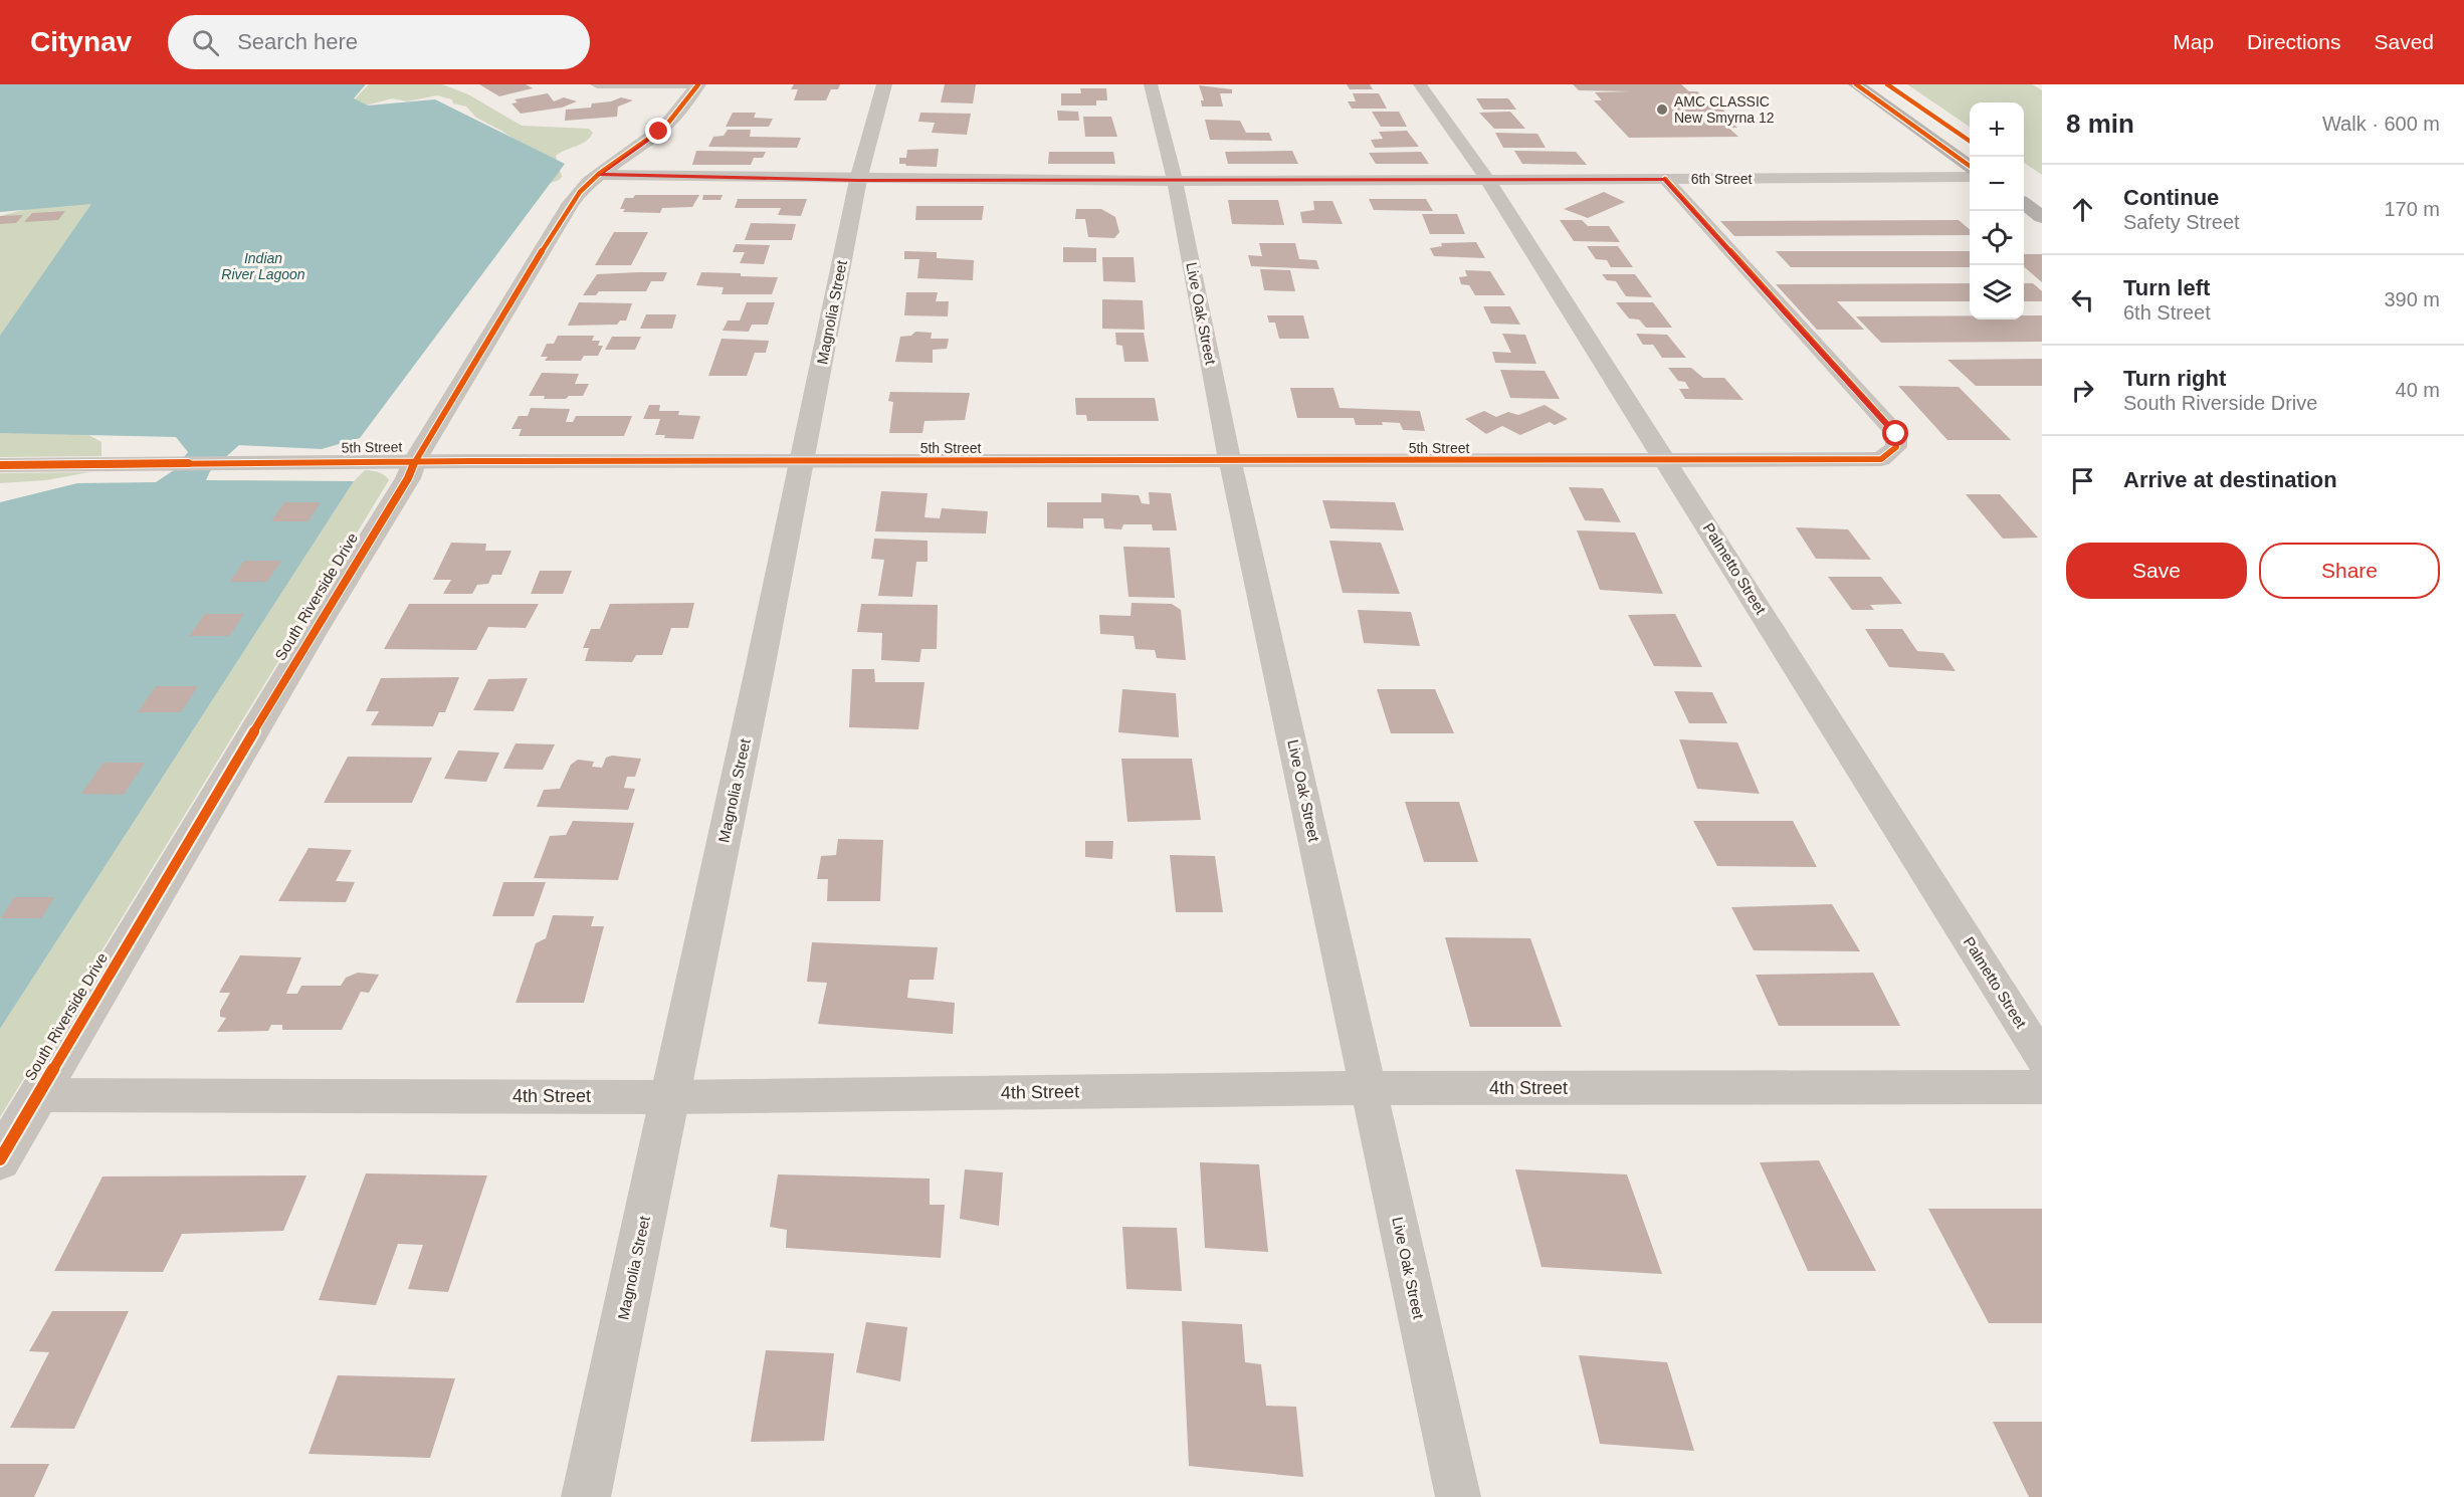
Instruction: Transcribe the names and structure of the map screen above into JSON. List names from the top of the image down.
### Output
{
  "streets": {
    "street": [
      "6th Street",
      "Magnolia Street",
      "Live Oak Street",
      "5th Street",
      "Palmetto Street",
      "South Riverside Drive",
      "4th Street"
    ]
  },
  "crossings": [
    ["6th Street", "Magnolia Street"],
    ["6th Street", "Live Oak Street"],
    ["6th Street", "5th Street"],
    ["6th Street", "Palmetto Street"],
    ["6th Street", "South Riverside Drive"],
    ["Magnolia Street", "5th Street"],
    ["Magnolia Street", "4th Street"],
    ["Live Oak Street", "5th Street"],
    ["Live Oak Street", "4th Street"],
    ["5th Street", "Palmetto Street"],
    ["5th Street", "South Riverside Drive"],
    ["South Riverside Drive", "4th Street"]
  ],
  "water": ["Indian River Lagoon"],
  "places": ["AMC CLASSIC New Smyrna 12"],
  "page": {
    "header": "Citynav",
    "search": "Search here",
    "nav": ["Map", "Directions", "Saved"],
    "heading": ["8 min", "Walk · 600 m"],
    "map_buttons": ["+", "−"],
    "list": [
      ["Continue", "Safety Street", "170 m"],
      ["Turn left", "6th Street", "390 m"],
      ["Turn right", "South Riverside Drive", "40 m"],
      "Arrive at destination"
    ],
    "buttons": ["Save", "Share"]
  }
}
